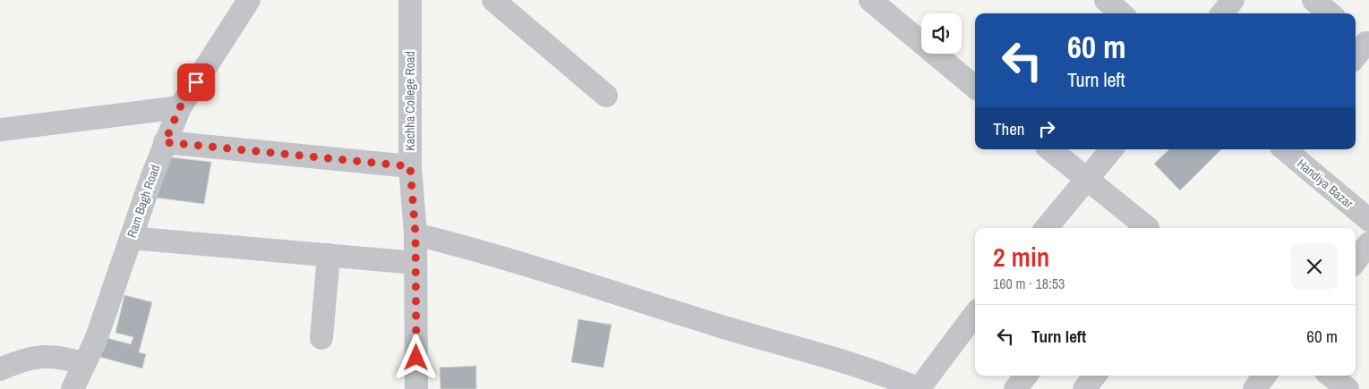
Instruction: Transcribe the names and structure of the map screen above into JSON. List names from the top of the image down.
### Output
{
  "streets": {
    "street": ["Kachha College Road", "Handiya Bazar", "Ram Bagh Road"]
  },
  "page": {
    "turn": ["60 m", "Turn left"],
    "then": "Then",
    "heading": ["2 min", "160 m · 18:53"],
    "list": [
      {
        "name": "Turn left",
        "value": "60 m"
      }
    ]
  }
}
